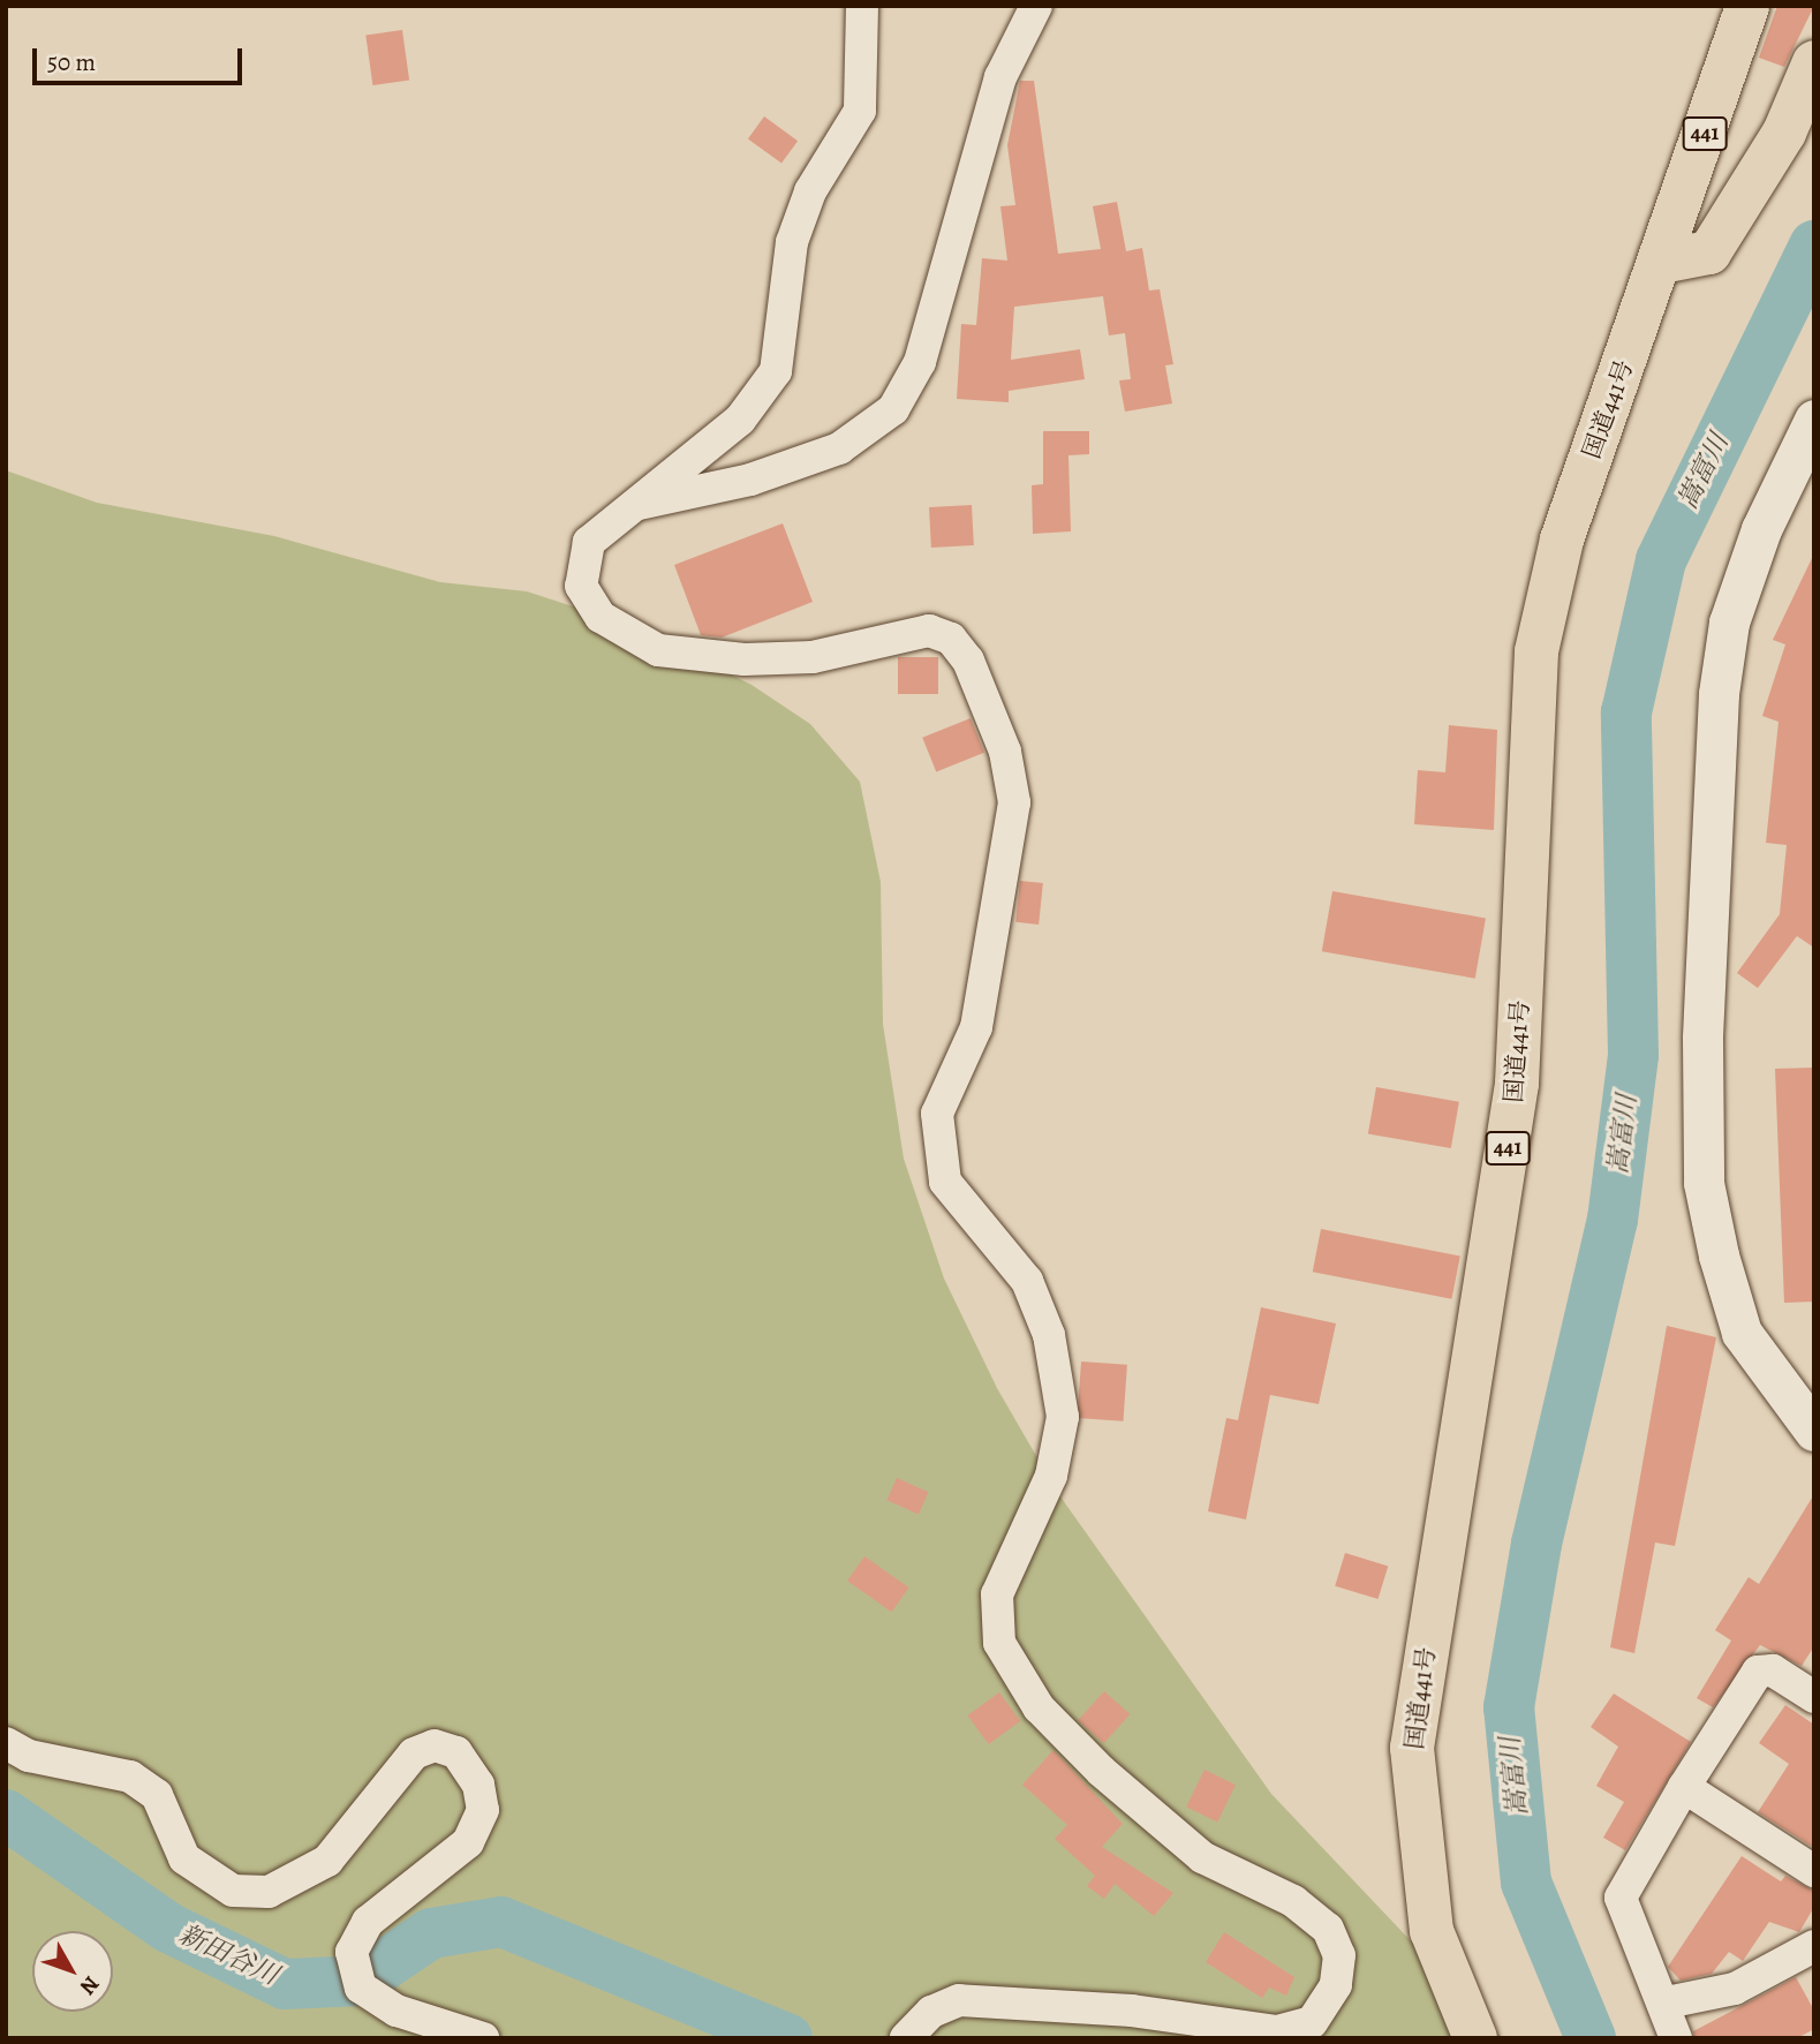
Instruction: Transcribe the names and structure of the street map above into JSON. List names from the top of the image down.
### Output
{
  "streets": {
    "highway": ["441", "国道441号"]
  },
  "water": ["嵩富川", "新田谷川"],
  "scale_bar": "50 m",
  "north": "bottom right"
}
